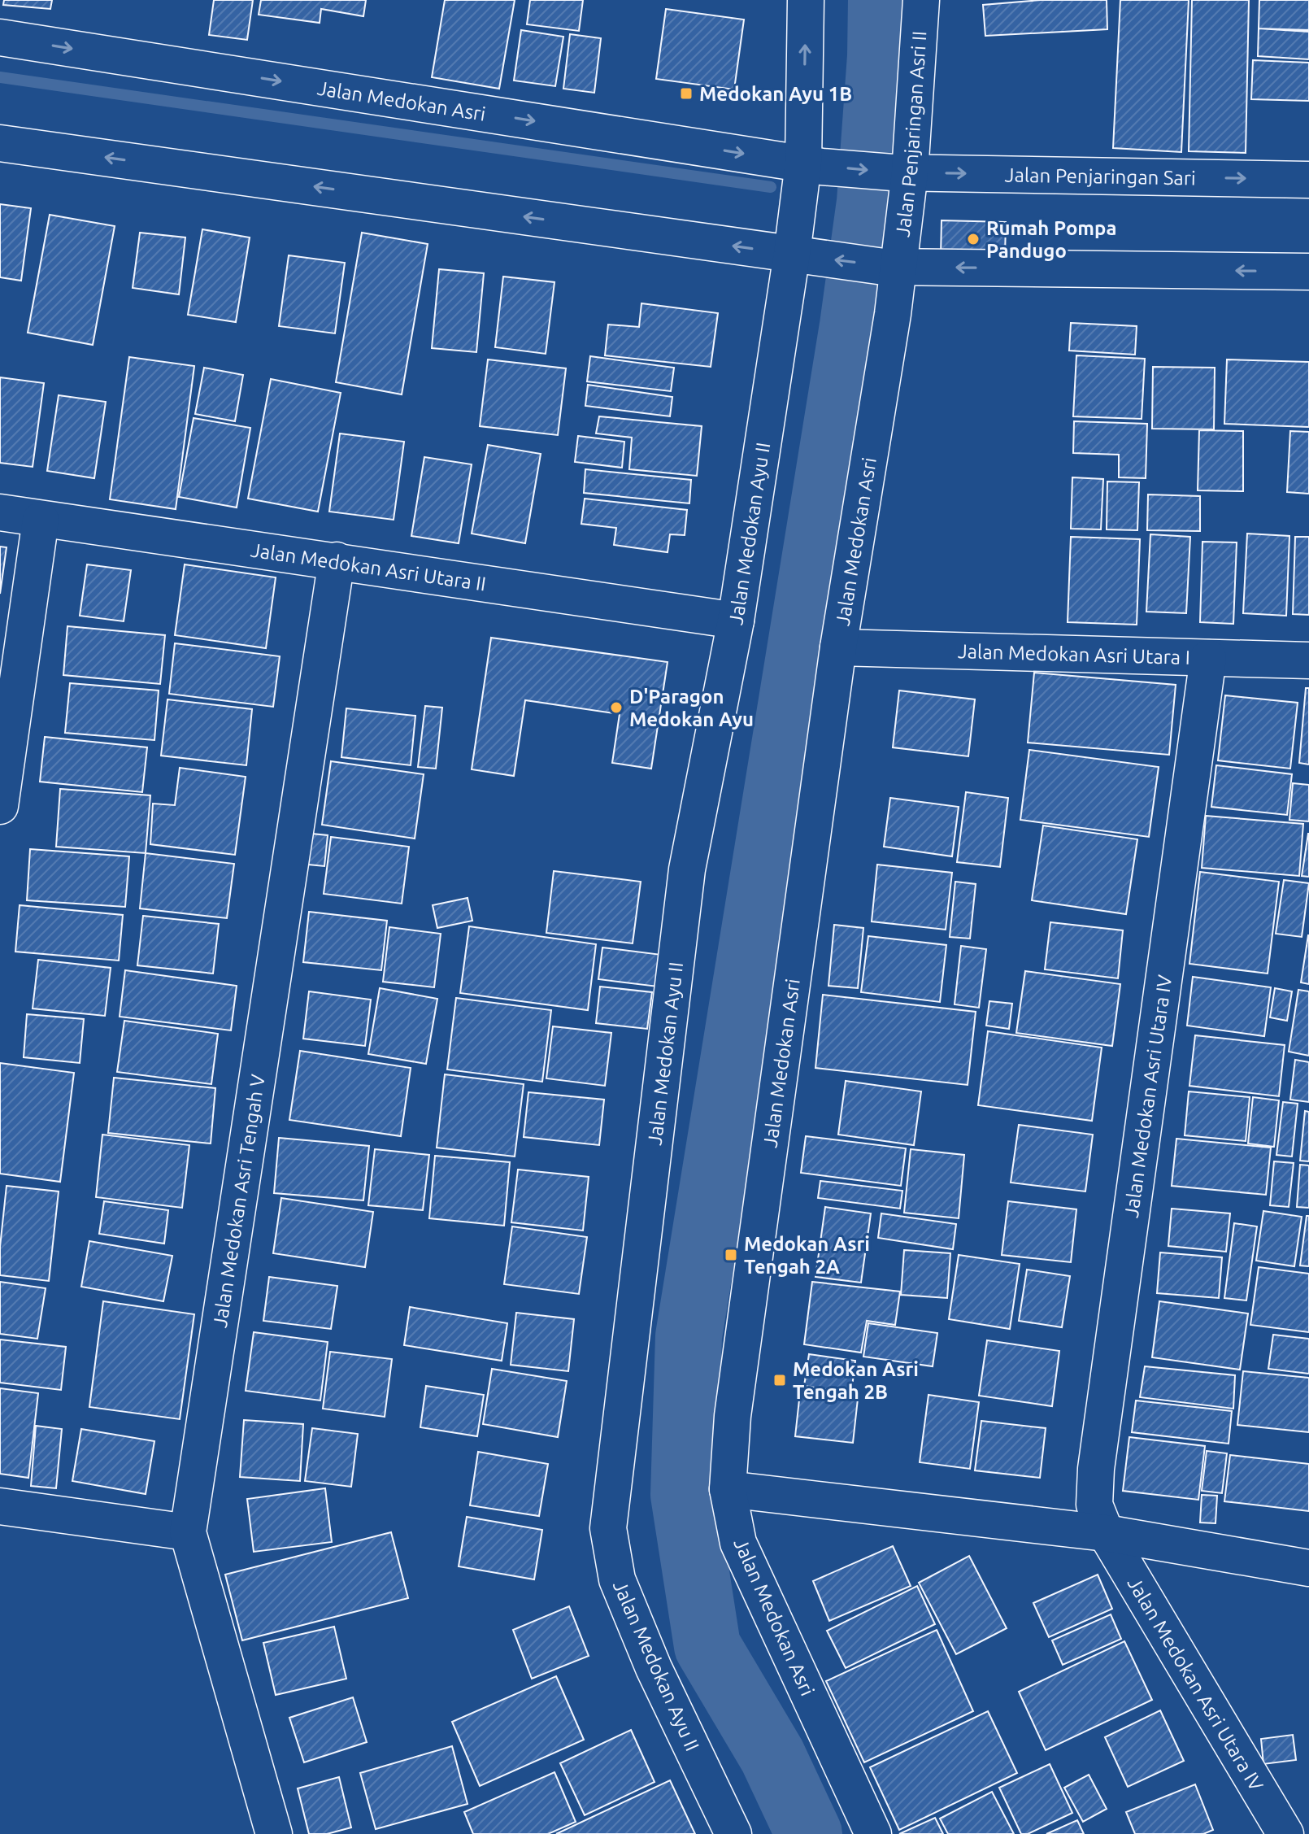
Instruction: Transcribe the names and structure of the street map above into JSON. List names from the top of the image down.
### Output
{
  "streets": {
    "street": [
      "Jalan Medokan Asri",
      "Jalan Penjaringan Asri II",
      "Jalan Penjaringan Sari",
      "Jalan Medokan Ayu II",
      "Jalan Medokan Asri Utara II",
      "Jalan Medokan Asri Utara I",
      "Jalan Medokan Asri Utara IV",
      "Jalan Medokan Asri Tengah V"
    ]
  },
  "crossings": [
    ["Jalan Medokan Asri", "Jalan Penjaringan Asri II"],
    ["Jalan Medokan Asri", "Jalan Penjaringan Sari"],
    ["Jalan Medokan Asri", "Jalan Medokan Asri Utara I"],
    ["Jalan Penjaringan Asri II", "Jalan Penjaringan Sari"],
    ["Jalan Medokan Ayu II", "Jalan Medokan Asri Utara II"],
    ["Jalan Medokan Asri Utara II", "Jalan Medokan Asri Tengah V"],
    ["Jalan Medokan Asri Utara I", "Jalan Medokan Asri Utara IV"]
  ],
  "places": {
    "transit": ["Medokan Ayu 1B", "Medokan Asri Tengah 2A", "Medokan Asri Tengah 2B"],
    "other": ["Rumah Pompa Pandugo", "D'Paragon Medokan Ayu"]
  }
}
